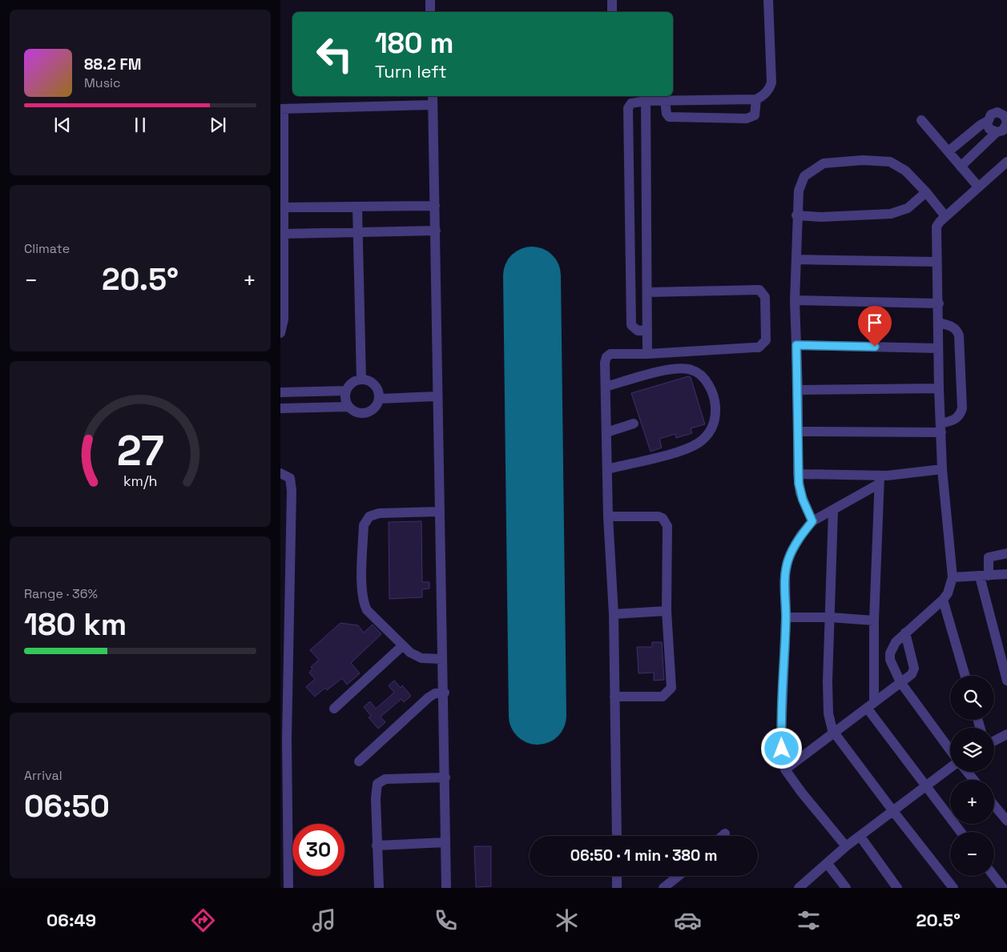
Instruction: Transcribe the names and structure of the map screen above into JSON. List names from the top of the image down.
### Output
{
  "page": {
    "turn": ["180 m", "Turn left"],
    "song": ["88.2 FM", "Music"],
    "tile": [
      "Climate",
      ["Range · 36%", "180 km"],
      ["Arrival", "06:50"]
    ],
    "heat": ["−", "20.5°", "+"],
    "map_buttons": ["+", "−"],
    "limit": "30",
    "trip": "06:50 · 1 min · 380 m",
    "tabs": ["06:49", "20.5°"],
    "gauge": ["27", "km/h"]
  }
}
